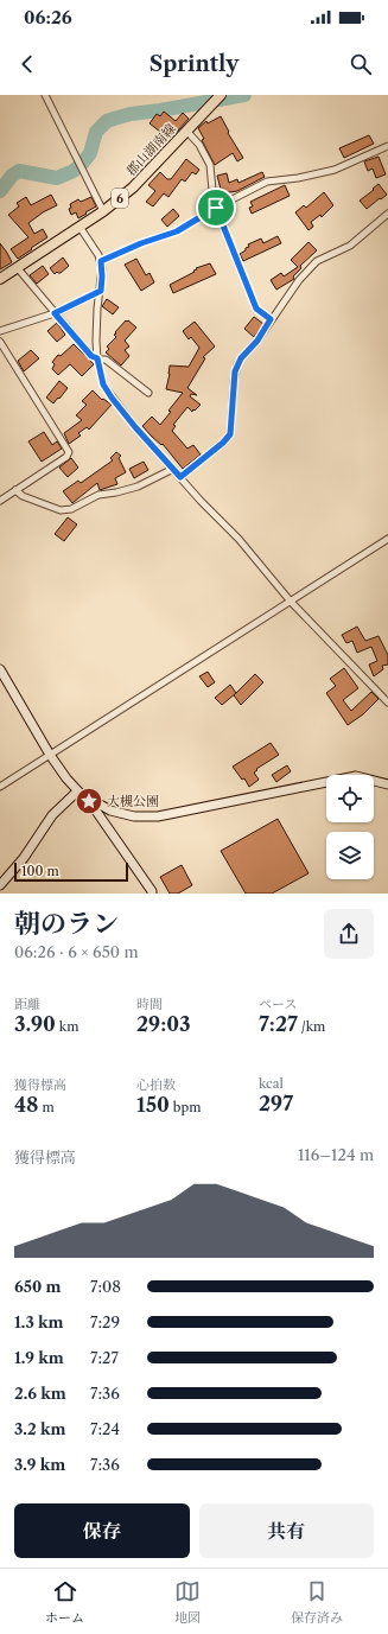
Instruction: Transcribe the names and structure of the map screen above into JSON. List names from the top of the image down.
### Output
{
  "streets": {
    "main road": ["郡山湖南線", "6"]
  },
  "places": {
    "place": ["大槻公園"]
  },
  "scale_bar": "100 m",
  "page": {
    "status": "06:26",
    "header": "Sprintly",
    "scale": "100 m",
    "heading": ["朝のラン", "06:26 · 6 × 650 m"],
    "stats": [
      ["距離", "3.90 km"],
      ["時間", "29:03"],
      ["ペース", "7:27 /km"],
      ["獲得標高", "48 m"],
      ["心拍数", "150 bpm"],
      ["kcal", "297"]
    ],
    "chart": ["獲得標高", "116–124 m"],
    "list": [
      {
        "name": "650 m",
        "note": "7:08"
      },
      {
        "name": "1.3 km",
        "note": "7:29"
      },
      {
        "name": "1.9 km",
        "note": "7:27"
      },
      {
        "name": "2.6 km",
        "note": "7:36"
      },
      {
        "name": "3.2 km",
        "note": "7:24"
      },
      {
        "name": "3.9 km",
        "note": "7:36"
      }
    ],
    "buttons": ["保存", "共有"],
    "tabs": ["ホーム", "地図", "保存済み"]
  }
}
